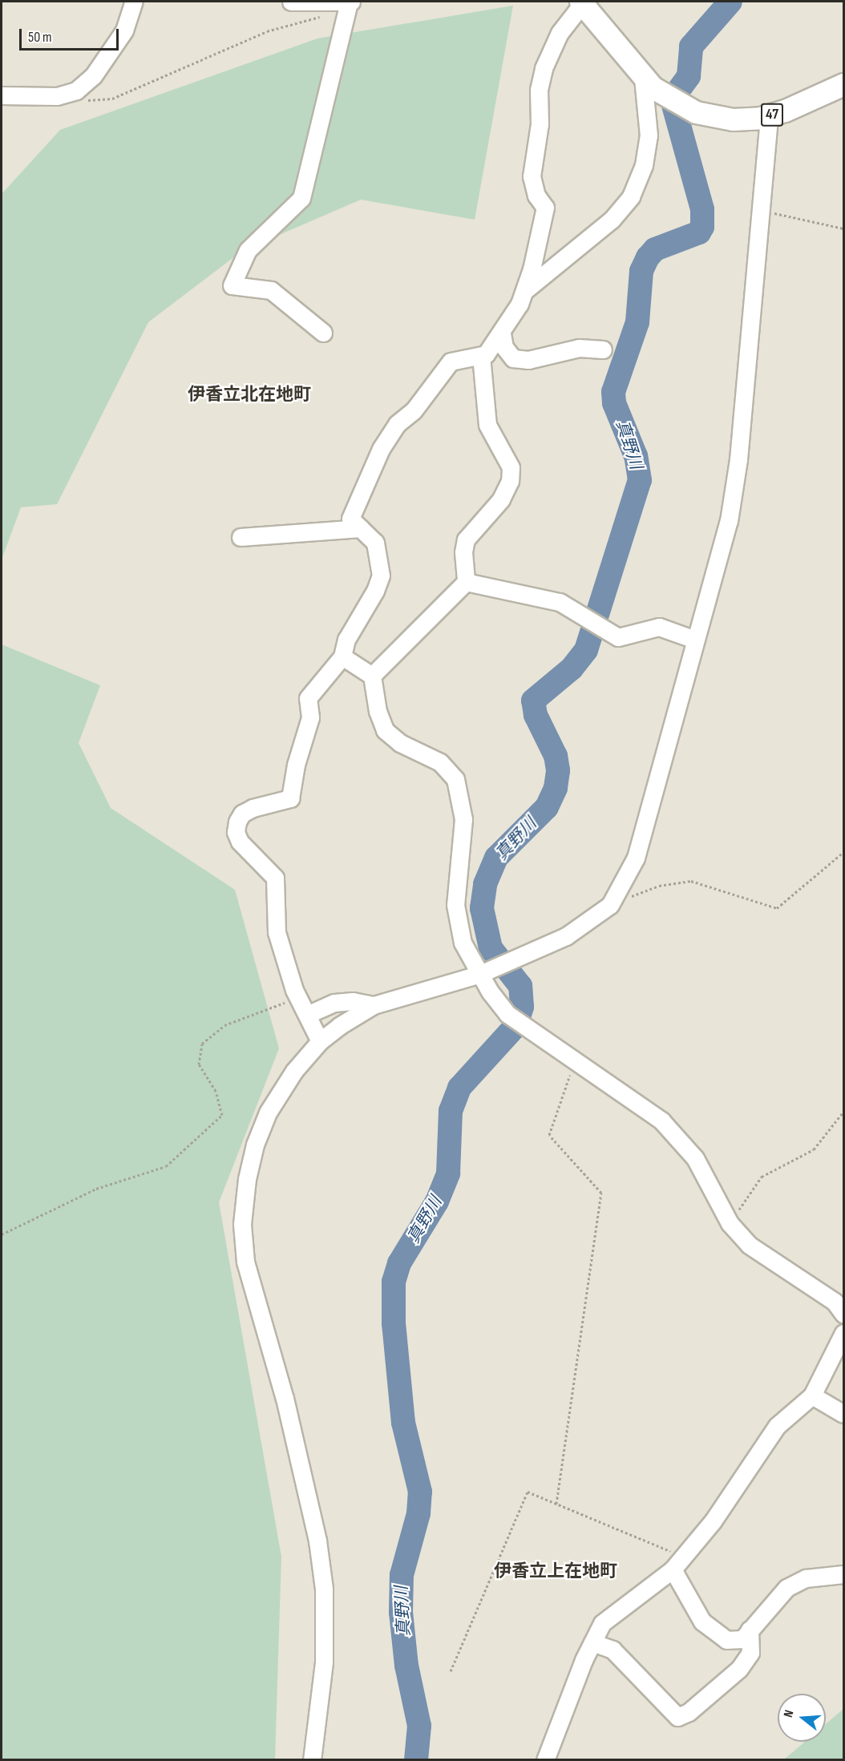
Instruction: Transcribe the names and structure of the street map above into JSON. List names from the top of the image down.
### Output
{
  "streets": {
    "main road": ["47"]
  },
  "districts": ["伊香立北在地町", "伊香立上在地町"],
  "water": ["真野川"],
  "scale_bar": "50 m",
  "north": "left"
}
